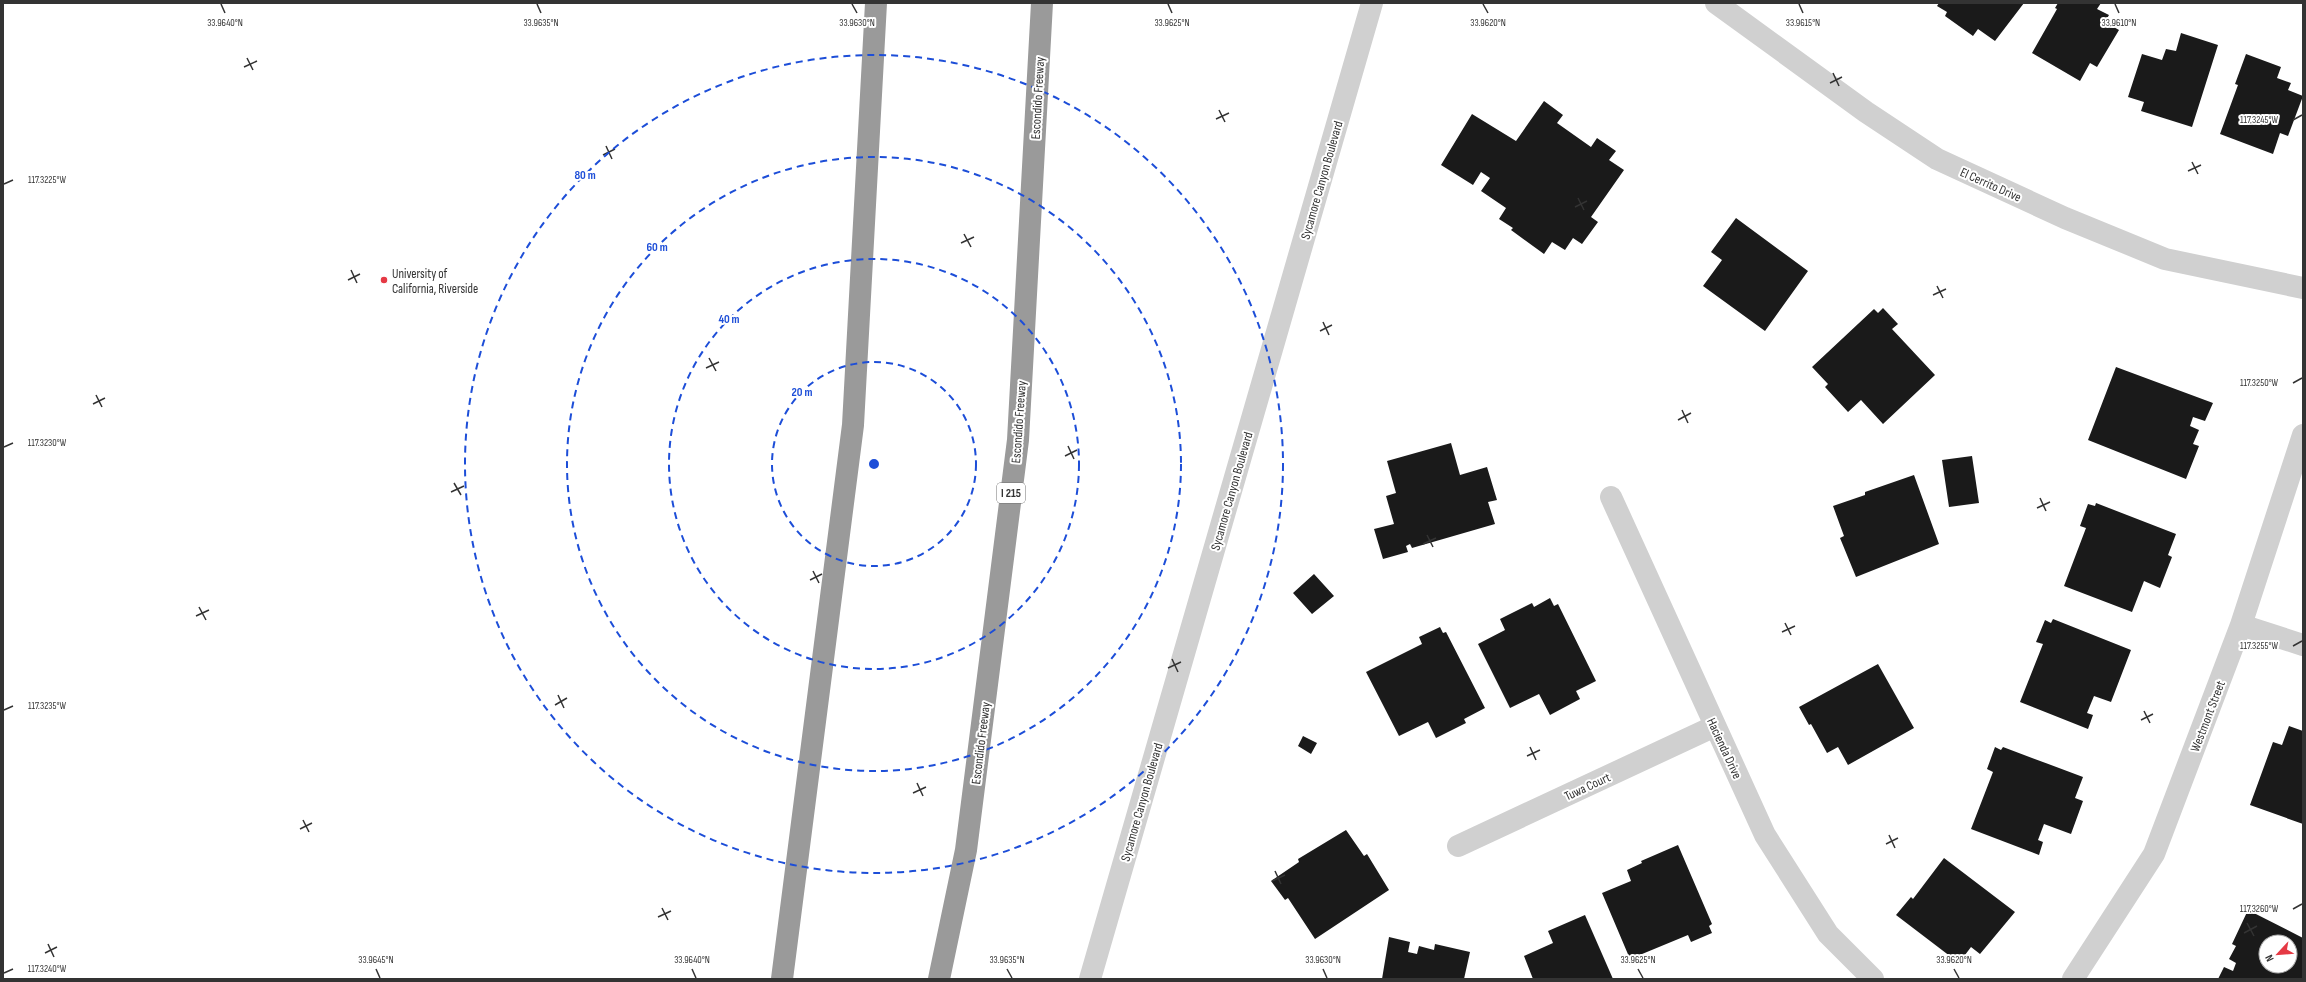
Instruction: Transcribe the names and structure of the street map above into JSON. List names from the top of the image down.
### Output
{
  "streets": {
    "highway": ["Escondido Freeway", "I 215"],
    "street": [
      "Sycamore Canyon Boulevard",
      "El Cerrito Drive",
      "Westmont Street",
      "Hacienda Drive",
      "Tuwa Court"
    ]
  },
  "crossings": [
    ["Hacienda Drive", "Tuwa Court"]
  ],
  "places": ["University of California, Riverside"],
  "north": "bottom left",
  "coordinates": [
    "33.9640°N",
    "33.9635°N",
    "33.9630°N",
    "33.9625°N",
    "33.9620°N",
    "33.9615°N",
    "33.9610°N",
    "117.3245°W",
    "117.3225°W",
    "117.3250°W",
    "117.3230°W",
    "117.3255°W",
    "117.3235°W",
    "117.3260°W",
    "33.9645°N",
    "117.3240°W"
  ],
  "rings": [
    "80 m",
    "60 m",
    "40 m",
    "20 m"
  ]
}
